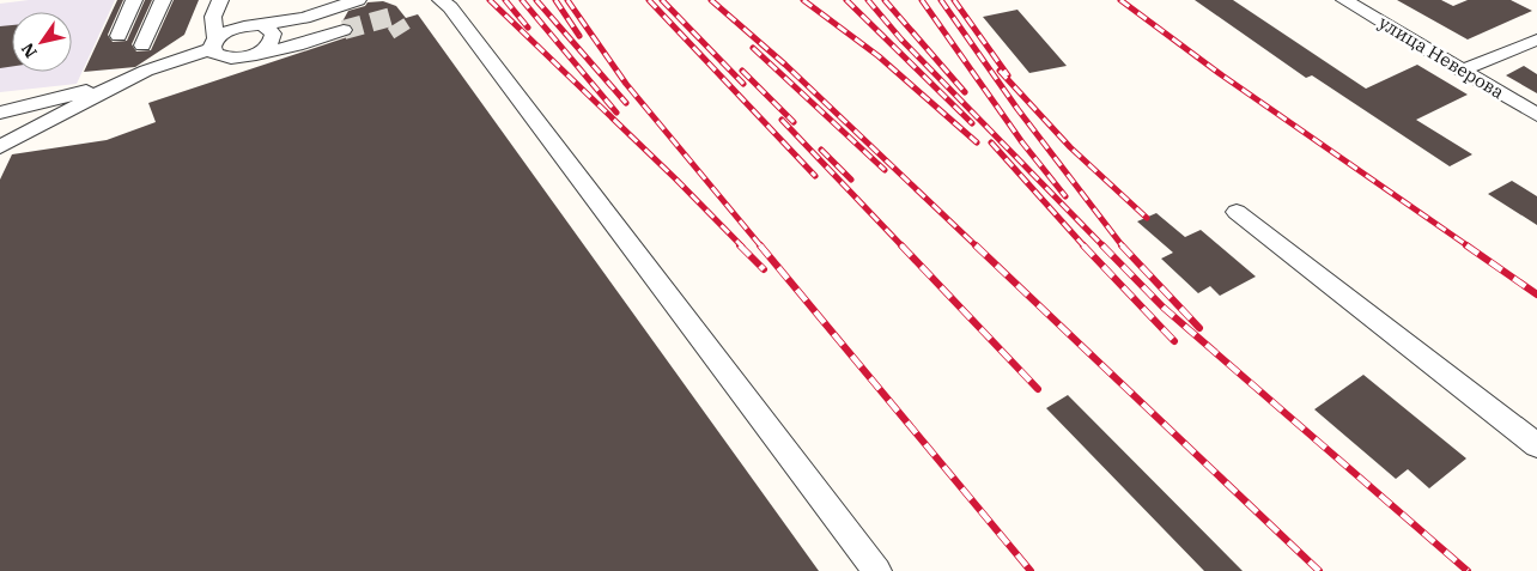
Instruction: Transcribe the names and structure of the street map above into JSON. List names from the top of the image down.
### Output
{
  "streets": {
    "street": ["улица Неверова"]
  },
  "north": "bottom left"
}
